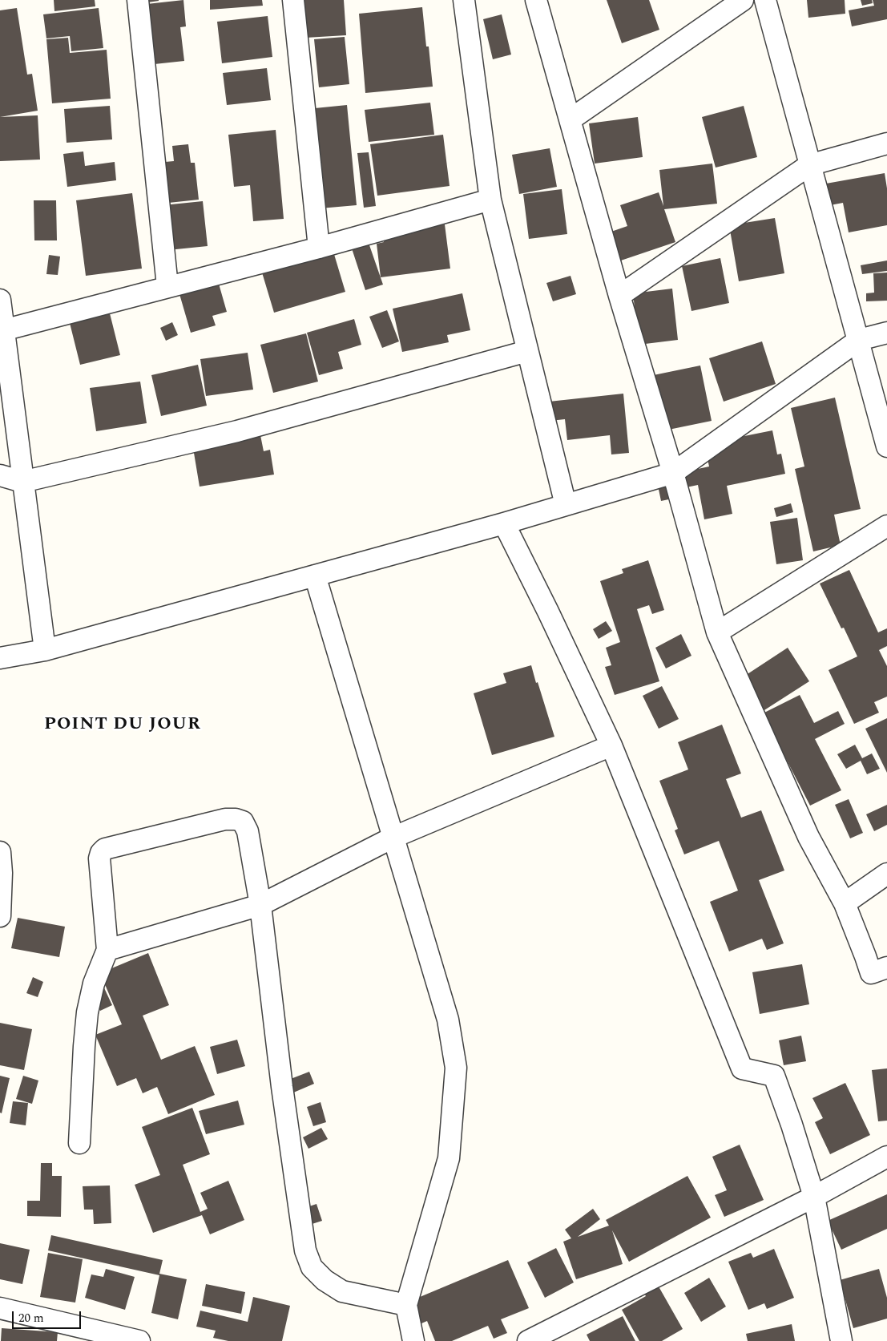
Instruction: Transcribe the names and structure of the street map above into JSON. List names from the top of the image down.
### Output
{
  "districts": ["POINT DU JOUR"],
  "scale_bar": "20 m"
}
